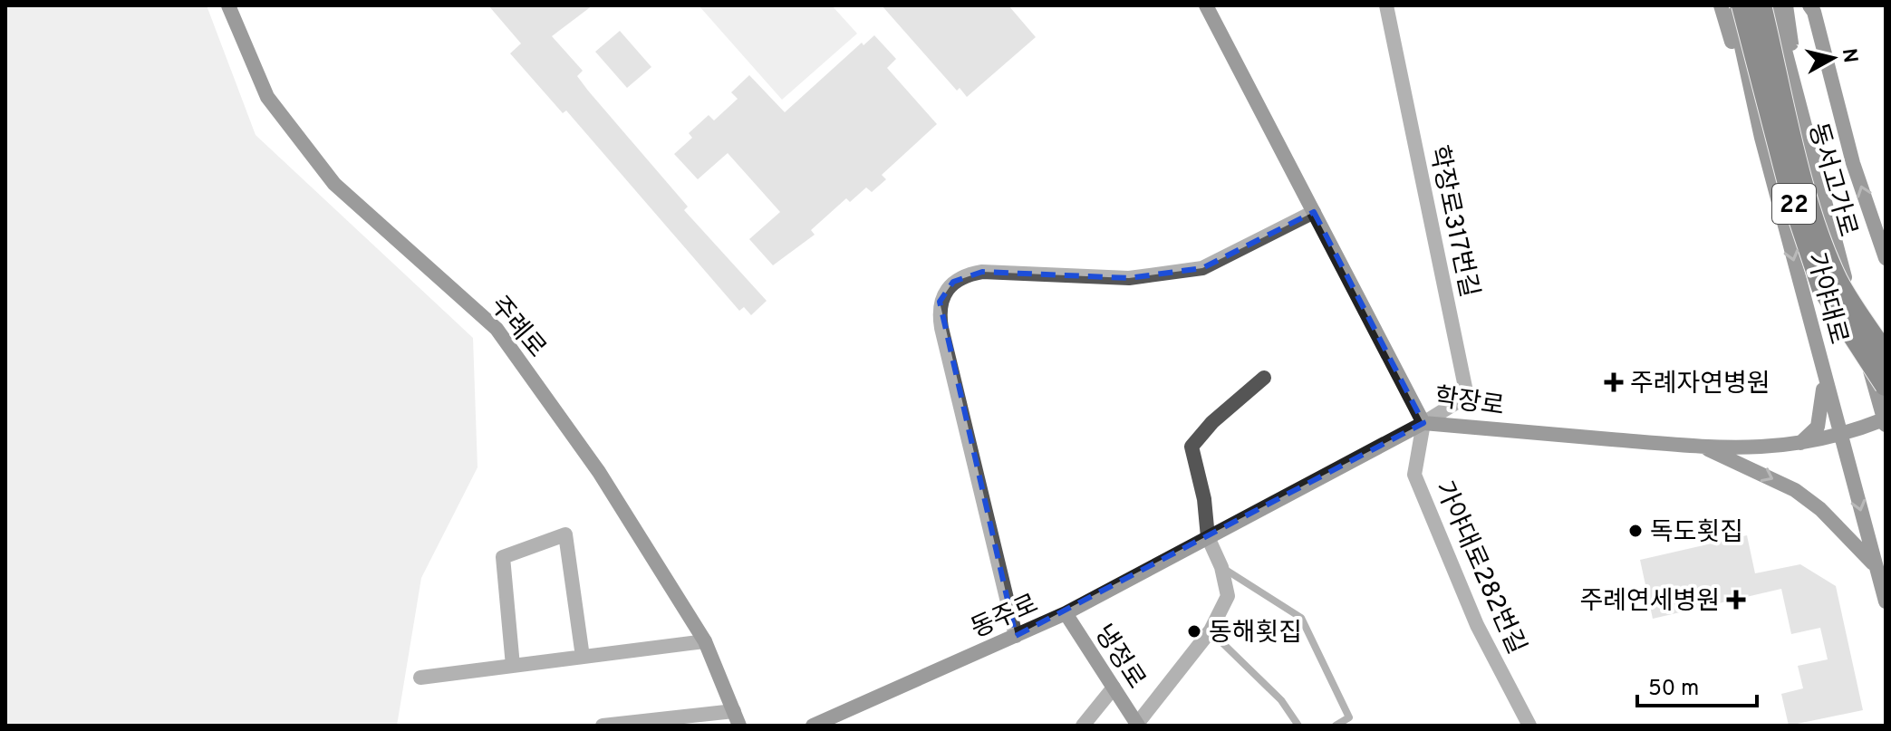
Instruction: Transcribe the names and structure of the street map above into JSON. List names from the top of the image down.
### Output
{
  "streets": {
    "highway": ["동서고가로", "22"],
    "main road": [
      "가야대로",
      "주례로",
      "학장로",
      "동주로",
      "냉정로"
    ],
    "street": ["학장로317번길", "가야대로282번길"]
  },
  "crossings": [
    ["학장로317번길", "학장로"],
    ["학장로317번길", "가야대로282번길"],
    ["학장로317번길", "동주로"],
    ["가야대로", "학장로"],
    ["학장로", "가야대로282번길"],
    ["학장로", "동주로"],
    ["가야대로282번길", "동주로"],
    ["동주로", "냉정로"]
  ],
  "places": {
    "health": ["주례자연병원", "주례연세병원"],
    "other": ["독도횟집", "동해횟집"]
  },
  "scale_bar": "50 m",
  "north": "right"
}
